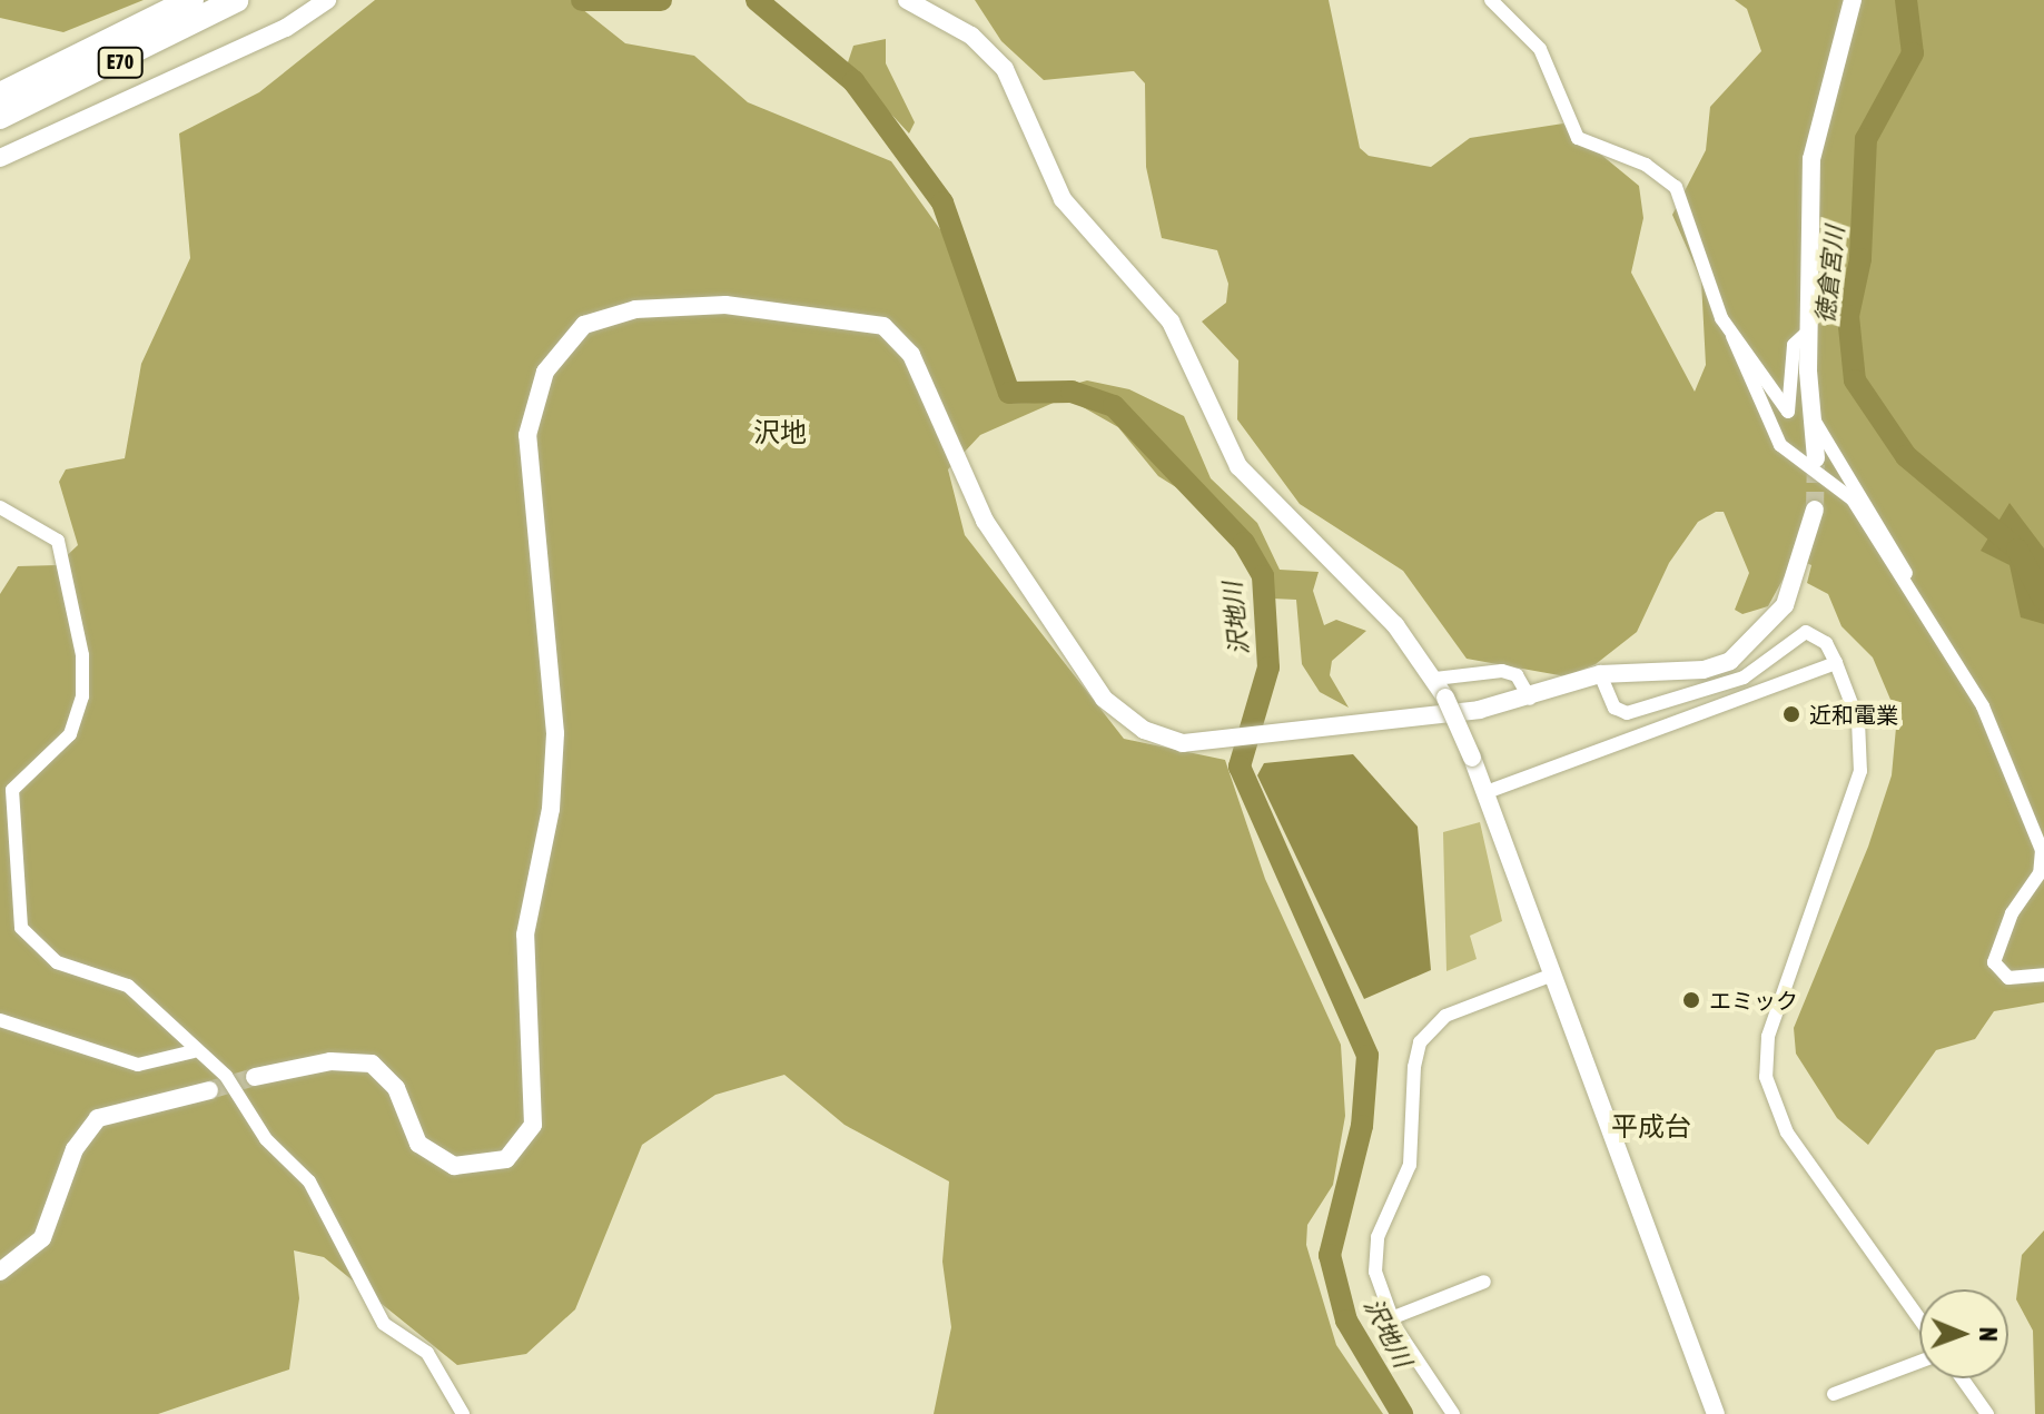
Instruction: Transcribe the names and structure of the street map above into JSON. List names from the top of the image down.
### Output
{
  "streets": {
    "highway": ["E70"]
  },
  "districts": ["沢地", "平成台"],
  "water": ["徳倉宮川", "沢地川"],
  "places": ["近和電業", "エミック"],
  "north": "right"
}
